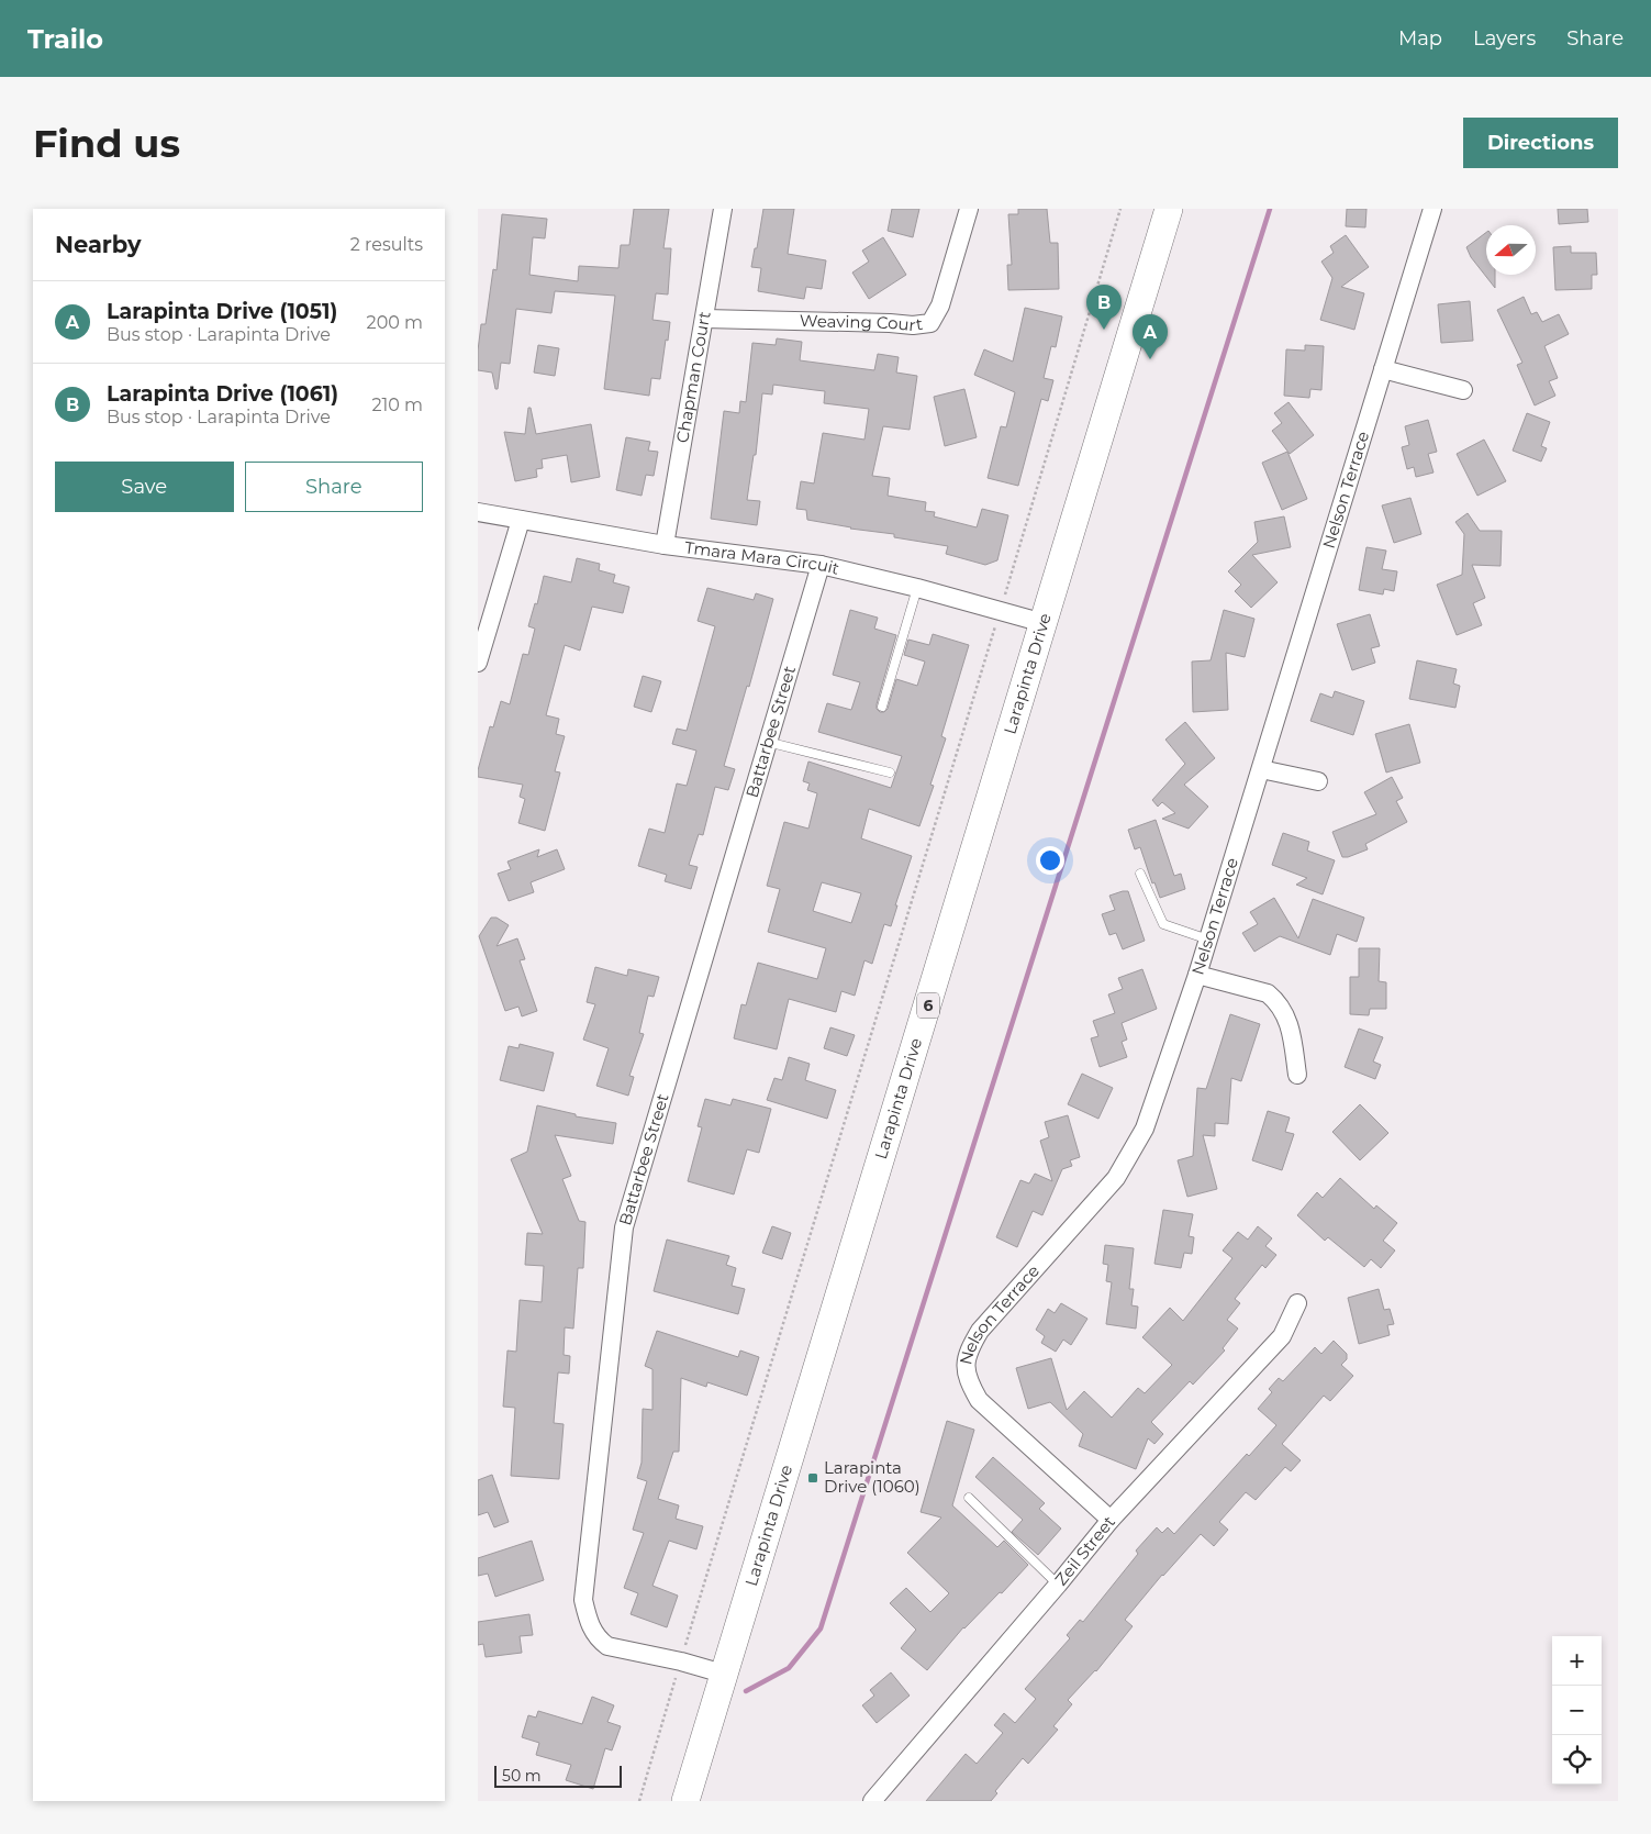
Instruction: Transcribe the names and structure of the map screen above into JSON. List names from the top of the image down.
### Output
{
  "streets": {
    "main road": ["Larapinta Drive", "6"],
    "street": [
      "Weaving Court",
      "Chapman Court",
      "Nelson Terrace",
      "Tmara Mara Circuit",
      "Battarbee Street",
      "Zeil Street"
    ]
  },
  "crossings": [
    ["Weaving Court", "Chapman Court"],
    ["Chapman Court", "Tmara Mara Circuit"],
    ["Nelson Terrace", "Zeil Street"],
    ["Tmara Mara Circuit", "Larapinta Drive"],
    ["Tmara Mara Circuit", "Battarbee Street"],
    ["Larapinta Drive", "Battarbee Street"]
  ],
  "places": {
    "transit": ["Larapinta Drive (1060)"]
  },
  "scale_bar": "50 m",
  "north": "left",
  "page": {
    "header": "Trailo",
    "nav": ["Map", "Layers", "Share"],
    "buttons": [
      "Directions",
      ["Save", "Share"]
    ],
    "title": "Find us",
    "heading": ["Nearby", "2 results"],
    "list": [
      {
        "mark": "A",
        "name": "Larapinta Drive (1051)",
        "note": "Bus stop · Larapinta Drive",
        "value": "200 m"
      },
      {
        "mark": "B",
        "name": "Larapinta Drive (1061)",
        "note": "Bus stop · Larapinta Drive",
        "value": "210 m"
      }
    ],
    "pins": ["B", "A"],
    "map_buttons": ["+", "−"],
    "scale": "50 m"
  }
}
